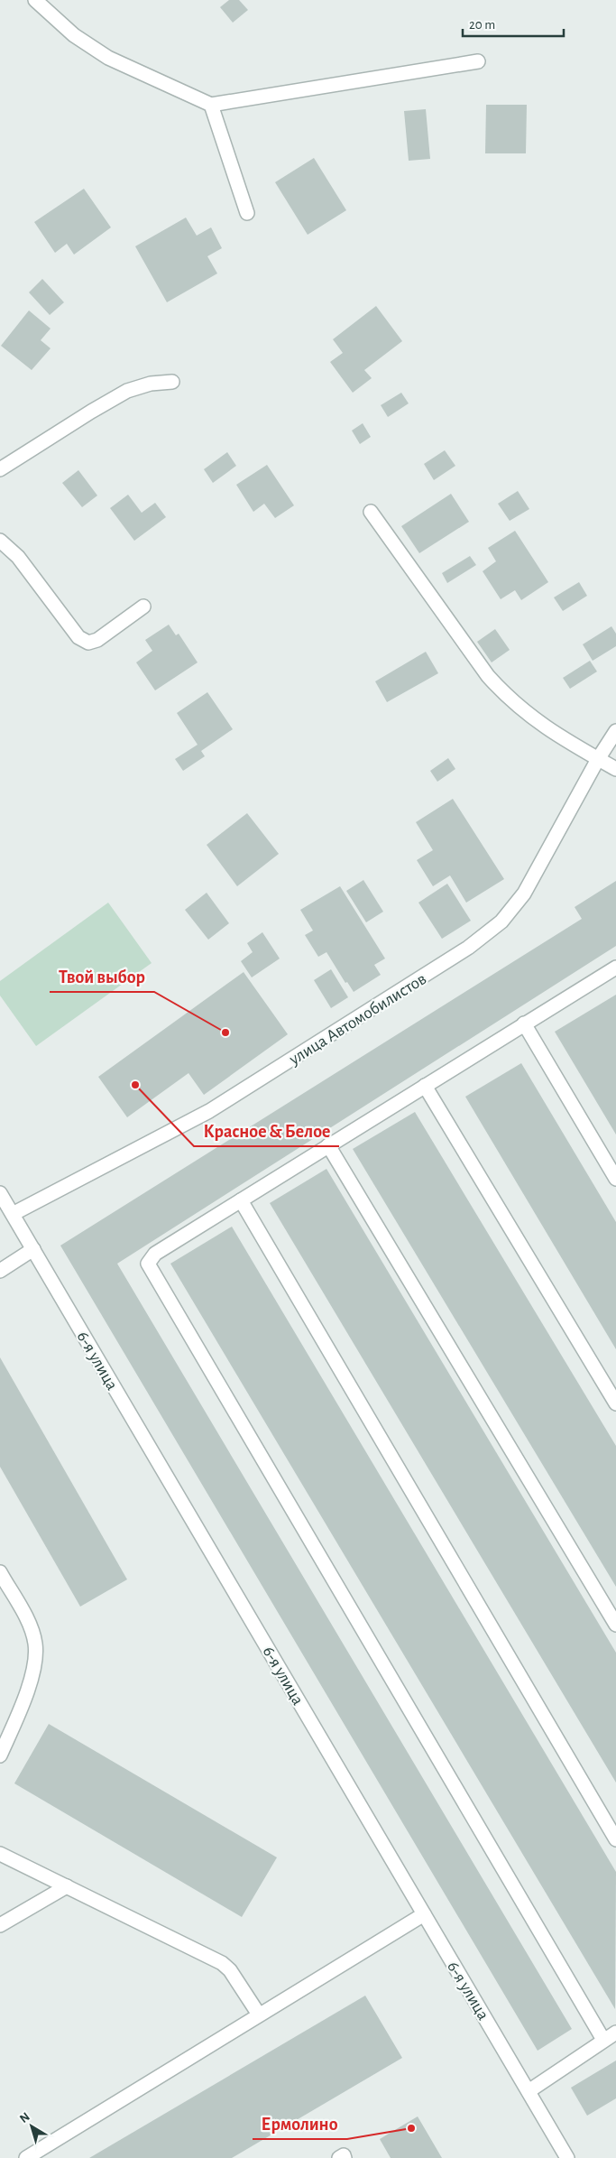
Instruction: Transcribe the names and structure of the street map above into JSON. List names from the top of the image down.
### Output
{
  "streets": {
    "street": ["улица Автомобилистов", "6-я улица"]
  },
  "crossings": [
    ["улица Автомобилистов", "6-я улица"]
  ],
  "places": ["Твой выбор", "Красное & Белое", "Ермолино"],
  "scale_bar": "20 m",
  "north": "top left"
}
